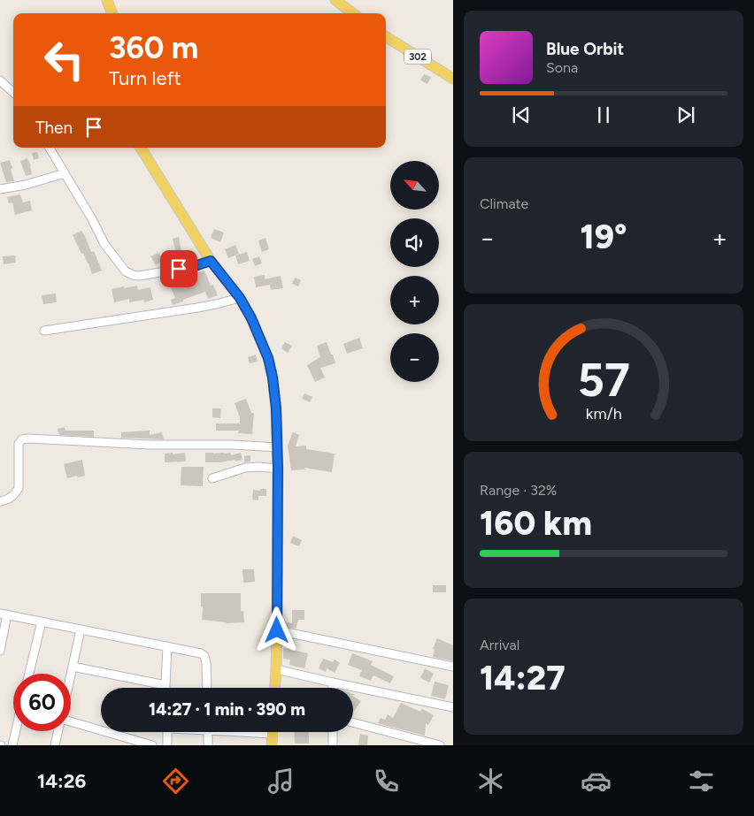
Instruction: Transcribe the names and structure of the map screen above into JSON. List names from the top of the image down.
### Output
{
  "streets": {
    "main road": ["302"]
  },
  "north": "top left",
  "page": {
    "turn": ["360 m", "Turn left"],
    "song": ["Blue Orbit", "Sona"],
    "then": "Then",
    "tile": [
      "Climate",
      ["Range · 32%", "160 km"],
      ["Arrival", "14:27"]
    ],
    "map_buttons": ["+", "−"],
    "heat": ["−", "19°", "+"],
    "limit": "60",
    "trip": "14:27 · 1 min · 390 m",
    "tabs": "14:26",
    "gauge": ["57", "km/h"]
  }
}
